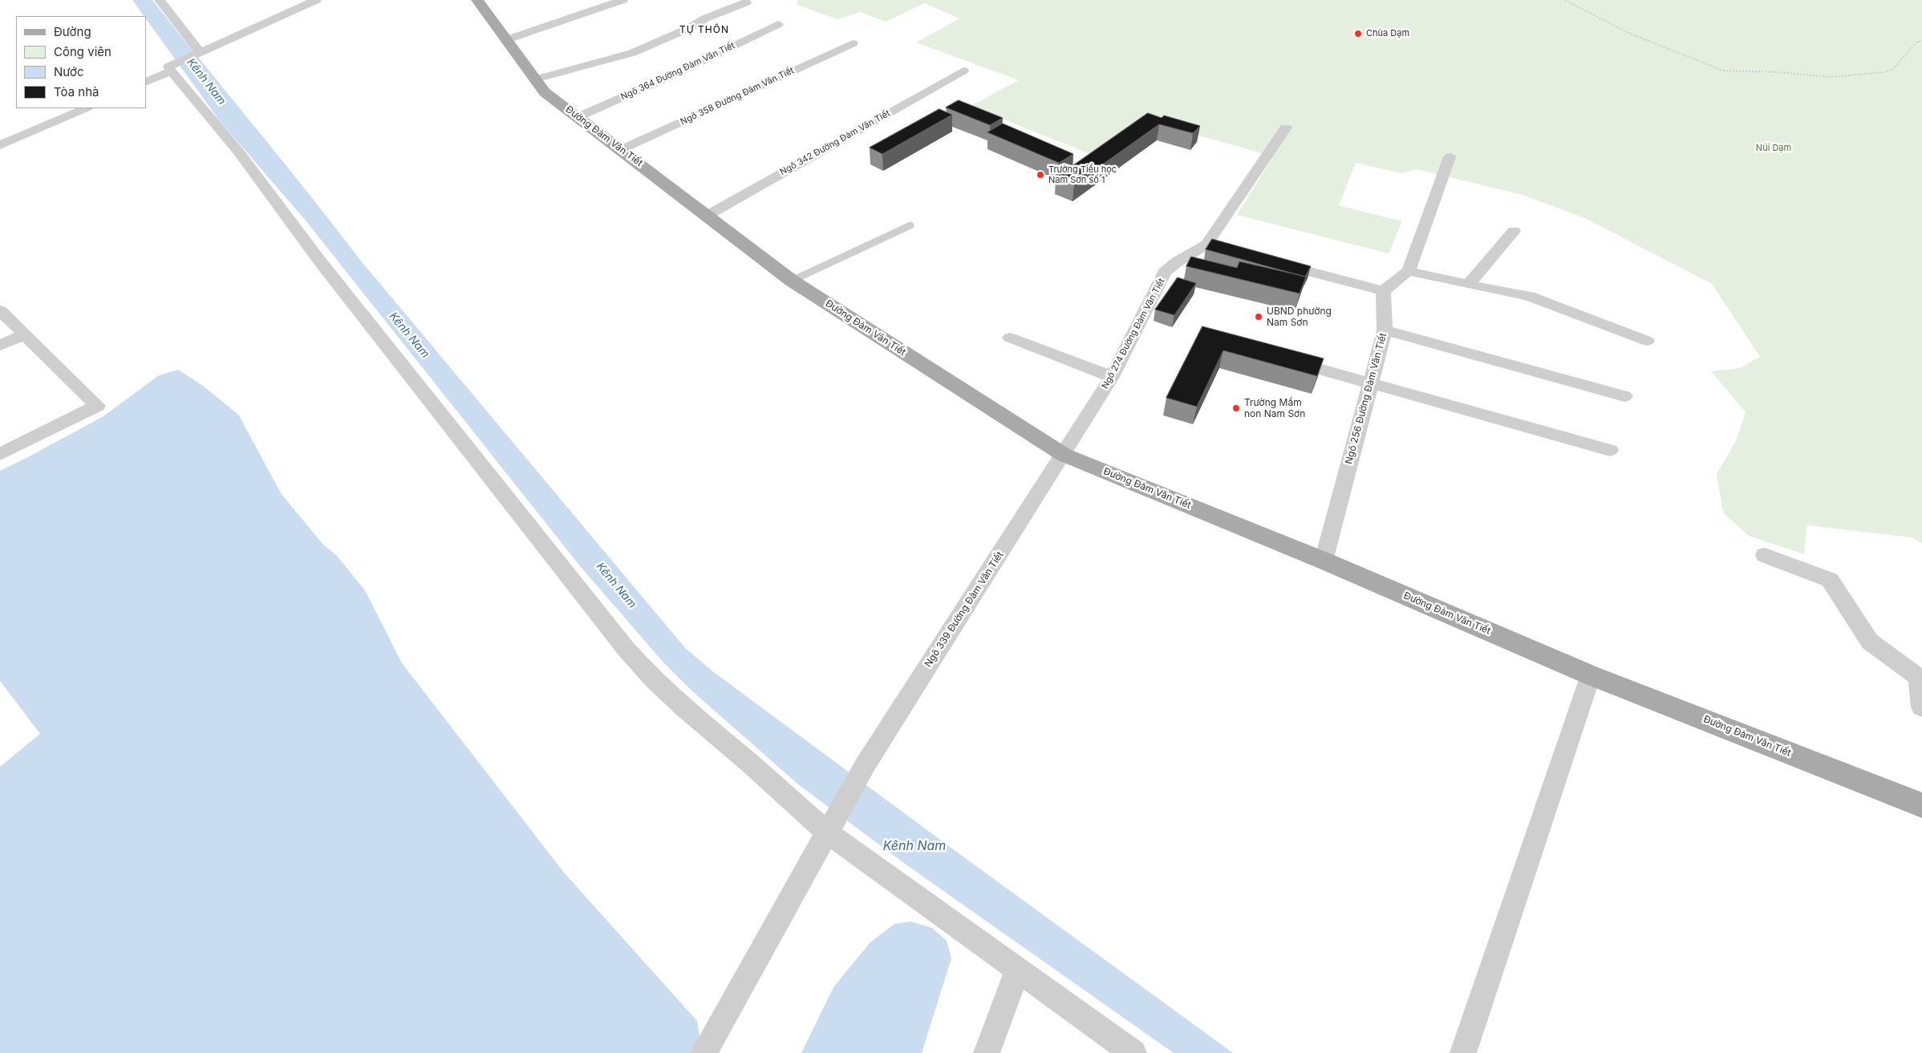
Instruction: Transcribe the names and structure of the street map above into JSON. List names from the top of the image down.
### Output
{
  "streets": {
    "main road": ["Đường Đàm Văn Tiết"],
    "street": [
      "Ngõ 364 Đường Đàm Văn Tiết",
      "Ngõ 358 Đường Đàm Văn Tiết",
      "Ngõ 342 Đường Đàm Văn Tiết",
      "Ngõ 274 Đường Đàm Văn Tiết",
      "Ngõ 256 Đường Đàm Văn Tiết",
      "Ngõ 339 Đường Đàm Văn Tiết"
    ]
  },
  "crossings": [
    ["Ngõ 364 Đường Đàm Văn Tiết", "Đường Đàm Văn Tiết"],
    ["Ngõ 358 Đường Đàm Văn Tiết", "Đường Đàm Văn Tiết"],
    ["Đường Đàm Văn Tiết", "Ngõ 342 Đường Đàm Văn Tiết"],
    ["Đường Đàm Văn Tiết", "Ngõ 274 Đường Đàm Văn Tiết"],
    ["Đường Đàm Văn Tiết", "Ngõ 256 Đường Đàm Văn Tiết"],
    ["Đường Đàm Văn Tiết", "Ngõ 339 Đường Đàm Văn Tiết"],
    ["Ngõ 274 Đường Đàm Văn Tiết", "Ngõ 339 Đường Đàm Văn Tiết"]
  ],
  "districts": ["TỰ THÔN"],
  "water": ["Kênh Nam"],
  "parks": ["Núi Dạm"],
  "places": [
    "Chùa Dạm",
    "Trường Tiểu học Nam Sơn số 1",
    "UBND phường Nam Sơn",
    "Trường Mầm non Nam Sơn"
  ],
  "legend": [
    "Đường",
    "Công viên",
    "Nước",
    "Tòa nhà"
  ]
}
